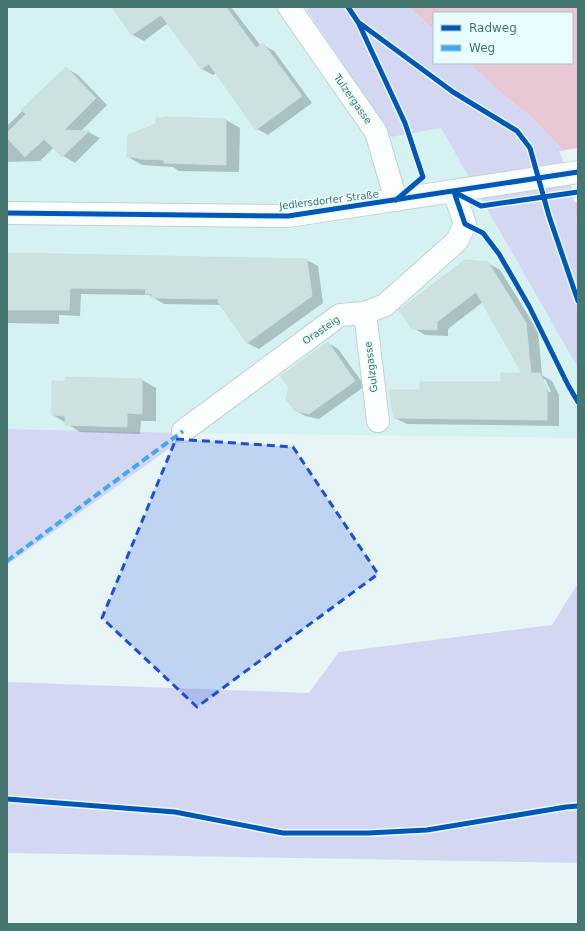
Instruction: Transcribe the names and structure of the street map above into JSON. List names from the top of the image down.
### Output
{
  "streets": {
    "street": [
      "Tulzergasse",
      "Jedlersdorfer Straße",
      "Orasteig",
      "Gulzgasse"
    ]
  },
  "crossings": [
    ["Tulzergasse", "Jedlersdorfer Straße"],
    ["Jedlersdorfer Straße", "Orasteig"],
    ["Orasteig", "Gulzgasse"]
  ],
  "legend": ["Radweg", "Weg"]
}
